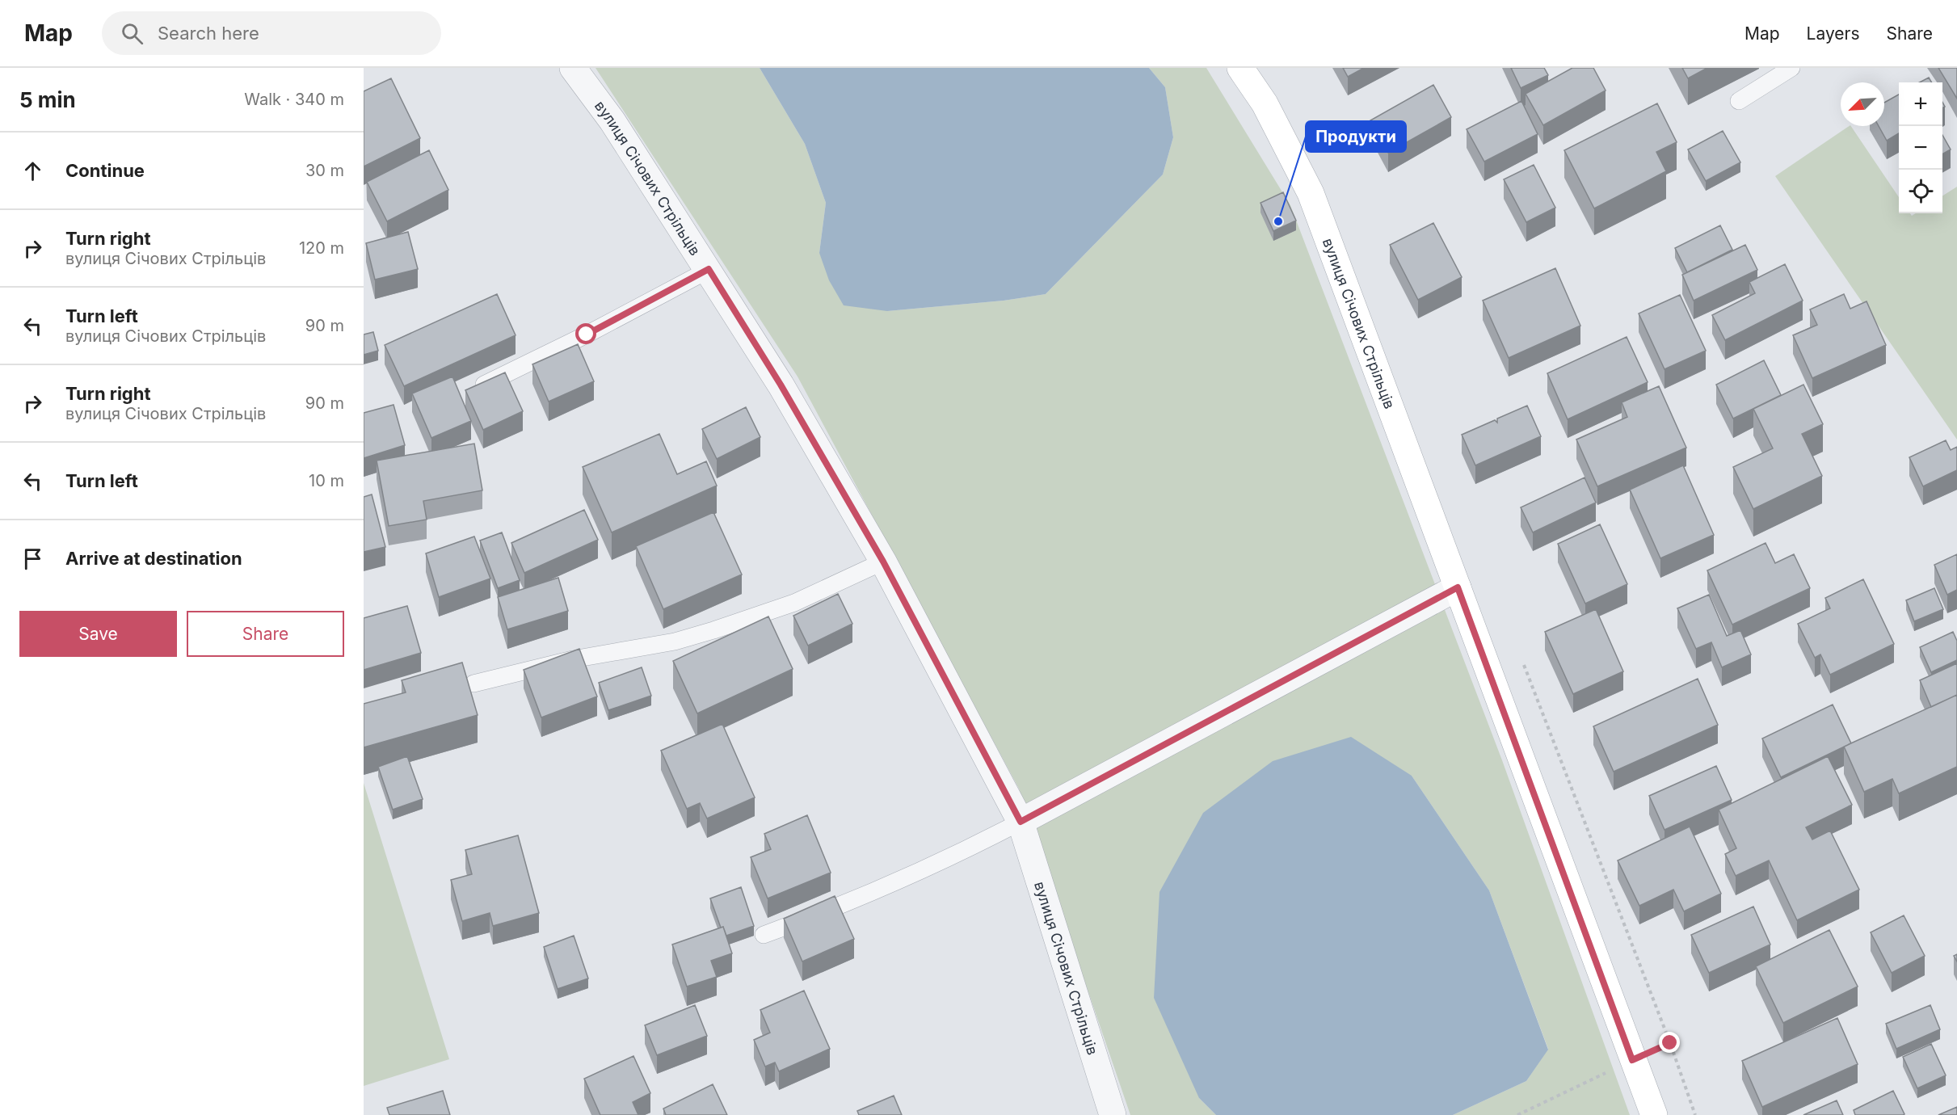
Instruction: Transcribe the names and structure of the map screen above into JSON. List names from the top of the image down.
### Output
{
  "streets": {
    "street": ["вулиця Січових Стрільців"]
  },
  "places": ["Продукти"],
  "north": "bottom left",
  "page": {
    "header": "Map",
    "search": "Search here",
    "nav": ["Map", "Layers", "Share"],
    "heading": ["5 min", "Walk · 340 m"],
    "map_buttons": ["+", "−"],
    "list": [
      ["Continue", "30 m"],
      ["Turn right", "вулиця Січових Стрільців", "120 m"],
      ["Turn left", "вулиця Січових Стрільців", "90 m"],
      ["Turn right", "вулиця Січових Стрільців", "90 m"],
      ["Turn left", "10 m"],
      "Arrive at destination"
    ],
    "buttons": ["Save", "Share"]
  }
}
